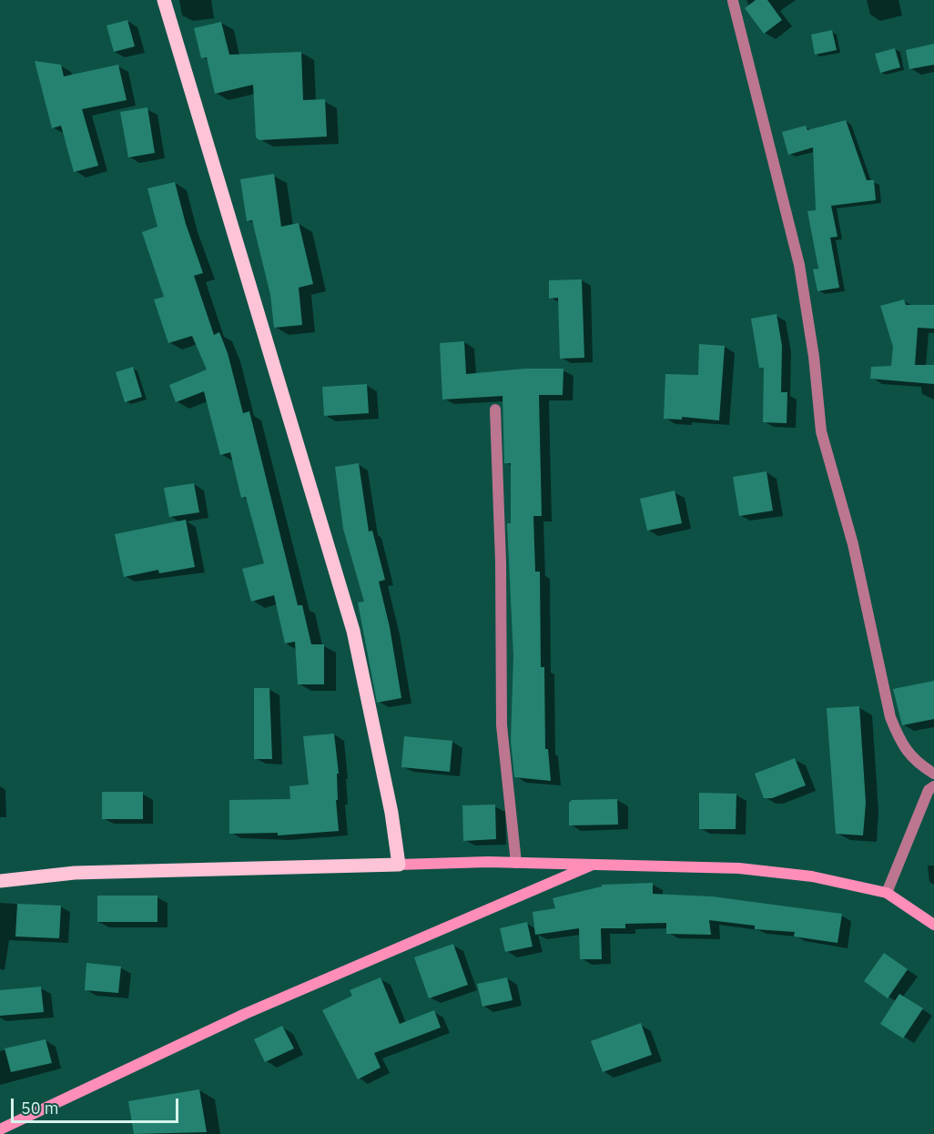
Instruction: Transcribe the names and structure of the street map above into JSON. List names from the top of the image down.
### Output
{
  "scale_bar": "50 m"
}
